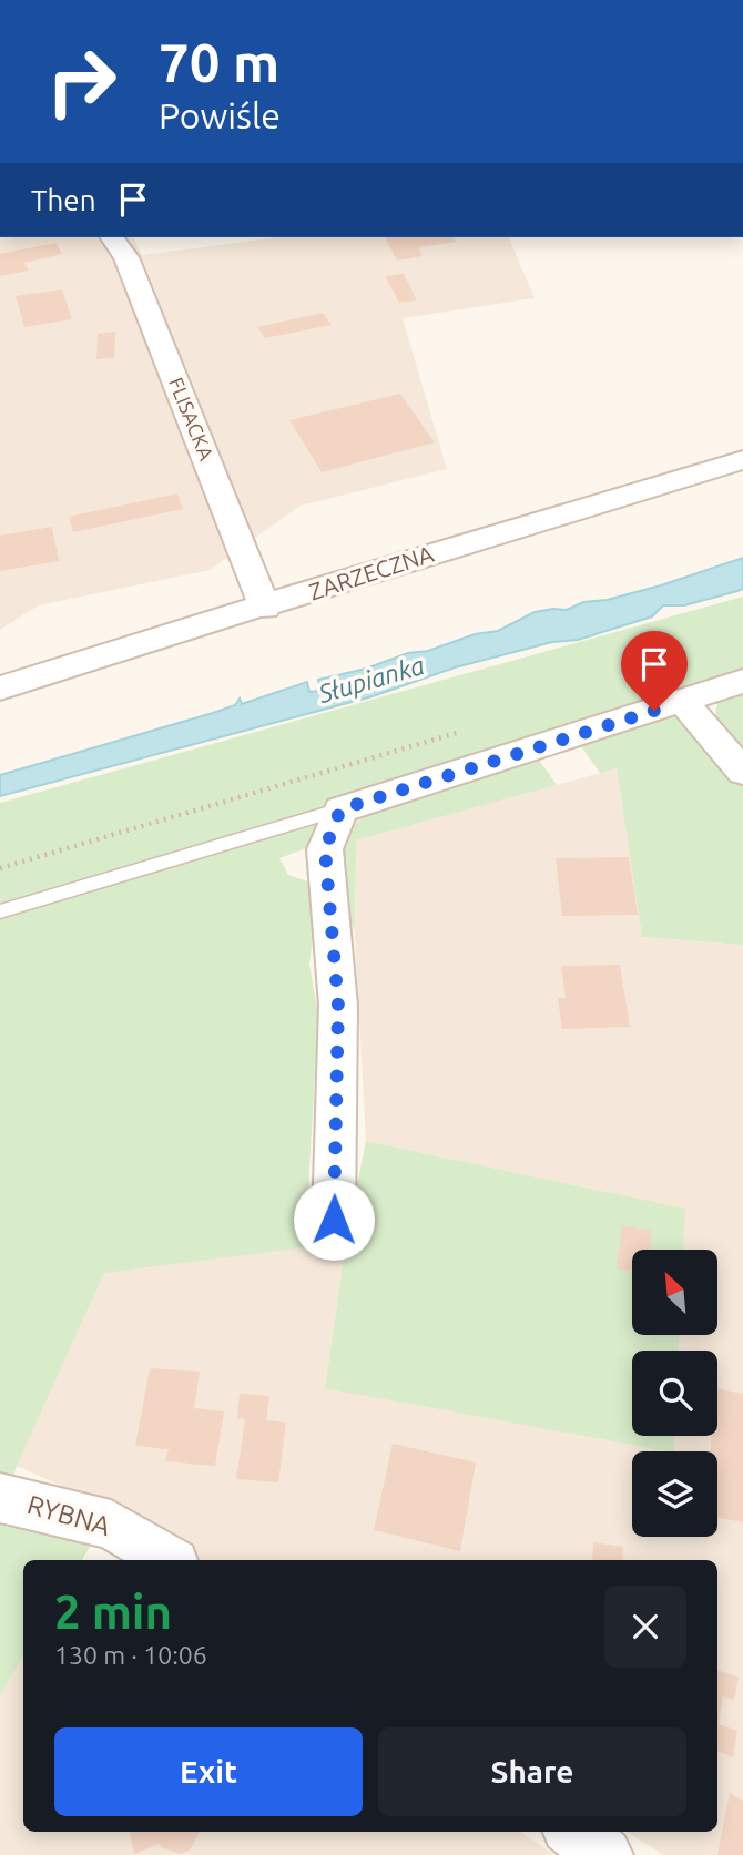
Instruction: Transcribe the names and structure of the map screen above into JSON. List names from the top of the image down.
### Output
{
  "streets": {
    "street": ["FLISACKA", "ZARZECZNA", "RYBNA"]
  },
  "crossings": [
    ["FLISACKA", "ZARZECZNA"]
  ],
  "water": ["Słupianka"],
  "north": "top left",
  "page": {
    "turn": ["70 m", "Powiśle"],
    "then": "Then",
    "heading": ["2 min", "130 m · 10:06"],
    "buttons": ["Exit", "Share"]
  }
}
